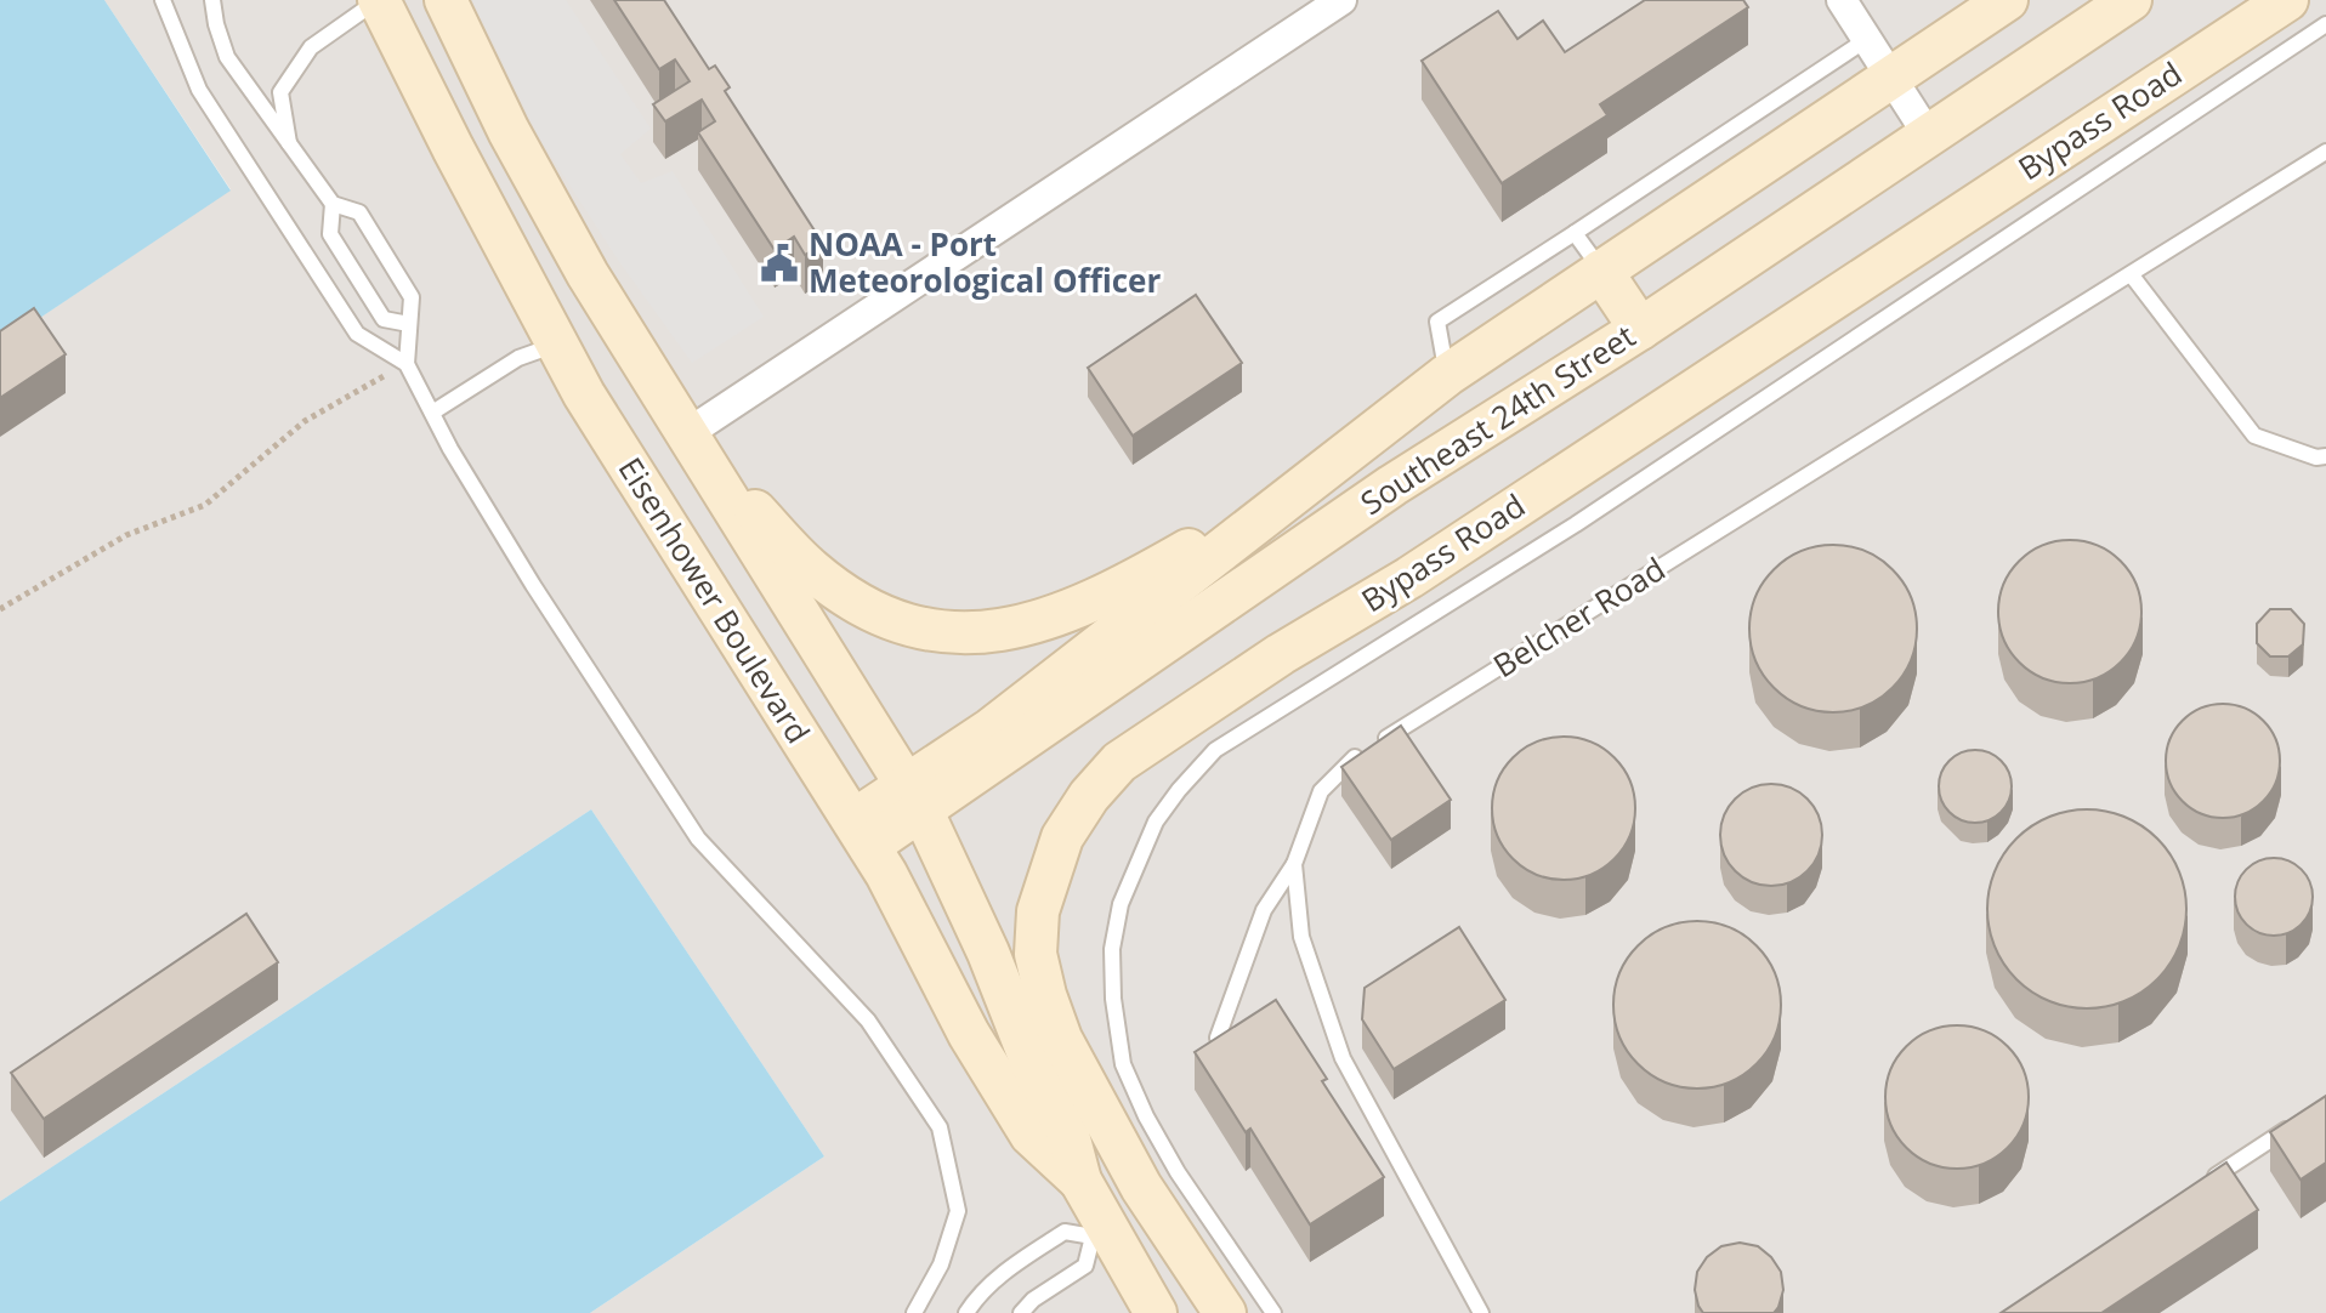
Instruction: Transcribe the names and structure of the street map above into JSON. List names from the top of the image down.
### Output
{
  "streets": {
    "street": ["Bypass Road", "Southeast 24th Street", "Eisenhower Boulevard"],
    "lane": ["Belcher Road"]
  },
  "crossings": [
    ["Southeast 24th Street", "Eisenhower Boulevard"]
  ],
  "places": {
    "public building": ["NOAA - Port Meteorological Officer"]
  }
}
